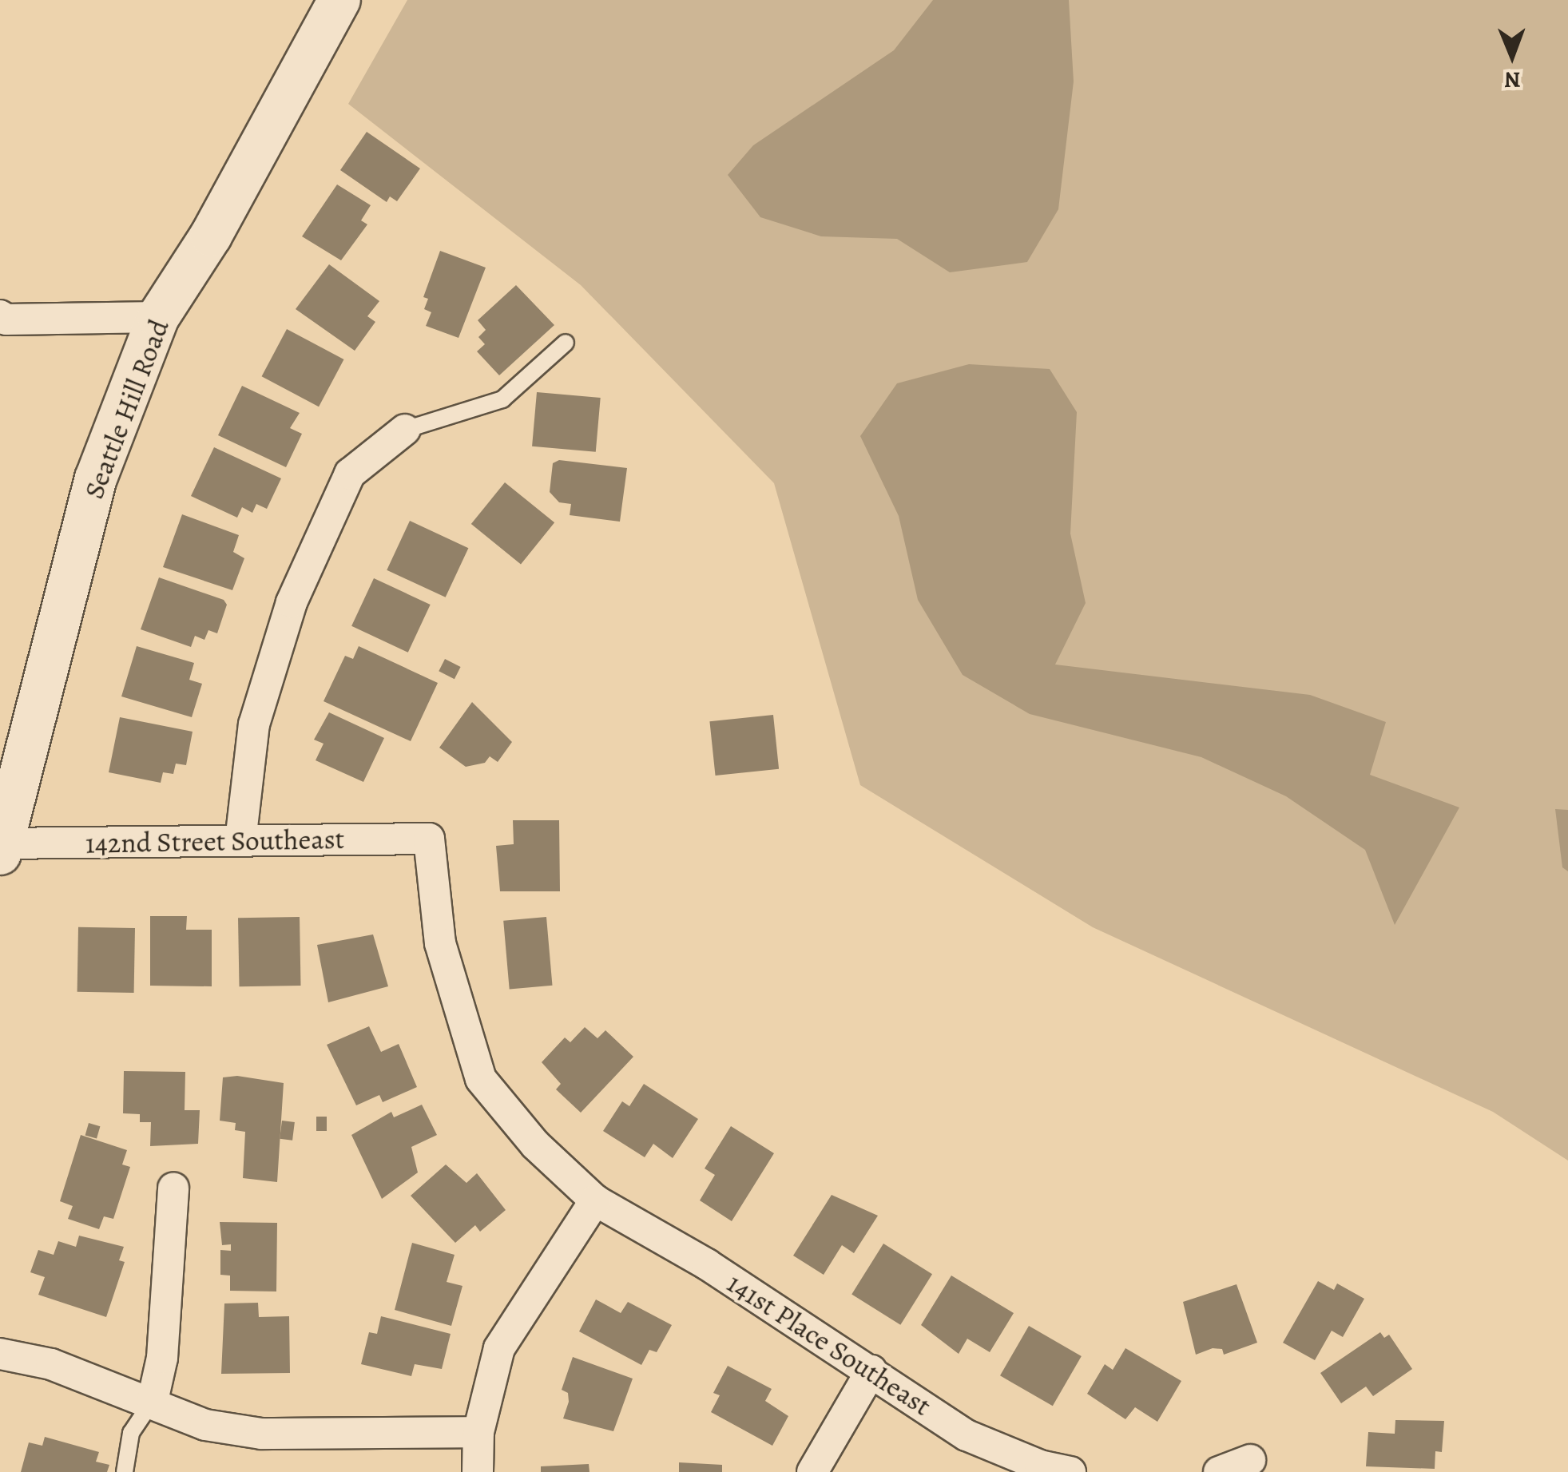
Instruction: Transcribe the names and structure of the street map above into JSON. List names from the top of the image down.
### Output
{
  "streets": {
    "main road": ["Seattle Hill Road"],
    "street": ["142nd Street Southeast", "141st Place Southeast"]
  },
  "crossings": [
    ["Seattle Hill Road", "142nd Street Southeast"],
    ["142nd Street Southeast", "141st Place Southeast"]
  ],
  "north": "bottom"
}
